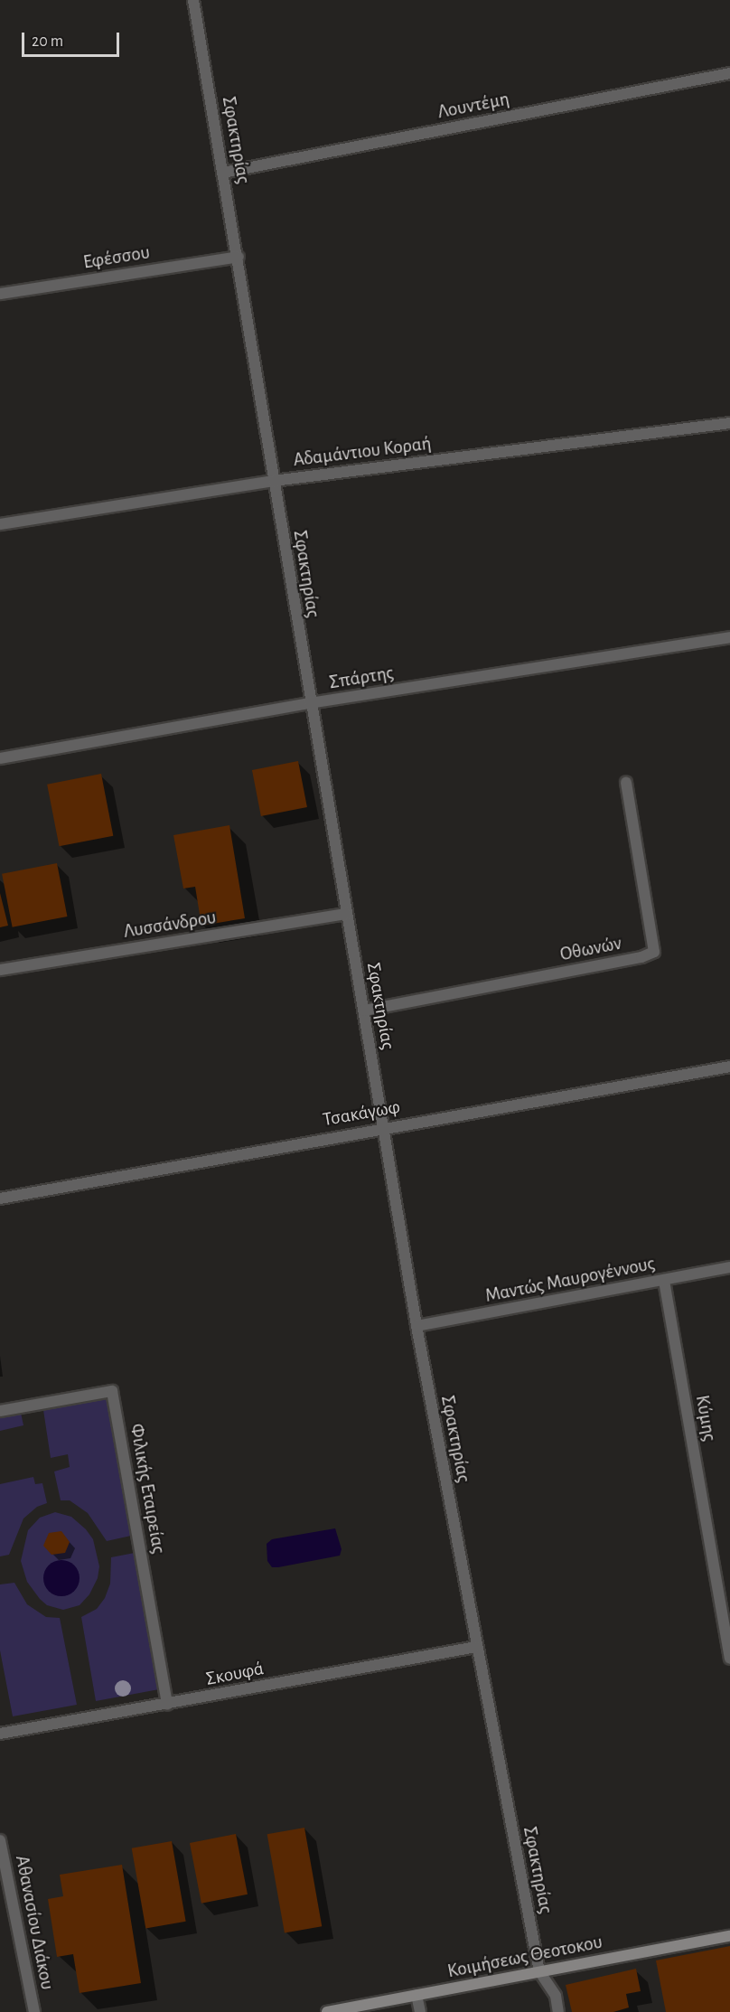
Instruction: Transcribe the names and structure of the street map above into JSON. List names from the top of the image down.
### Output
{
  "streets": {
    "street": [
      "Λουντέμη",
      "Σφακτηρίας",
      "Εφέσσου",
      "Αδαμάντιου Κοραή",
      "Σπάρτης",
      "Λυσσάνδρου",
      "Οθωνών",
      "Τσακάγωφ",
      "Μαντώς Μαυρογέννους",
      "Κύμης",
      "Φιλικής Εταιρείας",
      "Σκουφά",
      "Αθανασίου Διάκου",
      "Κοιμήσεως Θεοτοκου"
    ]
  },
  "crossings": [
    ["Λουντέμη", "Σφακτηρίας"],
    ["Σφακτηρίας", "Εφέσσου"],
    ["Σφακτηρίας", "Αδαμάντιου Κοραή"],
    ["Σφακτηρίας", "Σπάρτης"],
    ["Σφακτηρίας", "Λυσσάνδρου"],
    ["Σφακτηρίας", "Οθωνών"],
    ["Σφακτηρίας", "Τσακάγωφ"],
    ["Σφακτηρίας", "Μαντώς Μαυρογέννους"],
    ["Σφακτηρίας", "Σκουφά"],
    ["Σφακτηρίας", "Κοιμήσεως Θεοτοκου"],
    ["Μαντώς Μαυρογέννους", "Κύμης"],
    ["Φιλικής Εταιρείας", "Σκουφά"]
  ],
  "scale_bar": "20 m"
}
